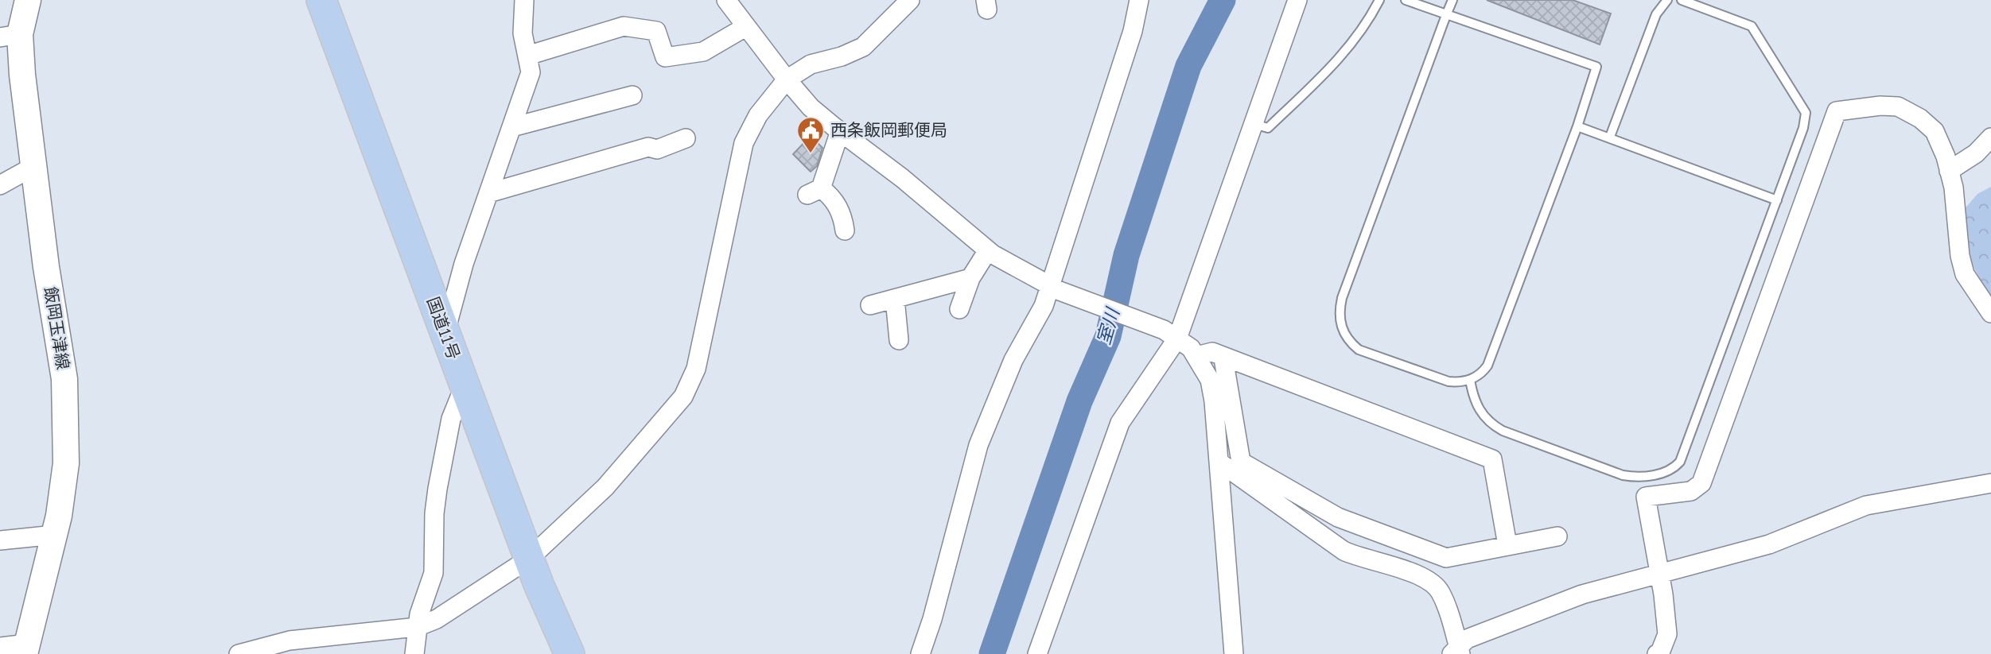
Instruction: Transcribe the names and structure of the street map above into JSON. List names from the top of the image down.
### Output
{
  "streets": {
    "highway": ["国道11号"],
    "main road": ["飯岡玉津線"]
  },
  "water": ["室川"],
  "places": {
    "public building": ["西条飯岡郵便局"]
  }
}
